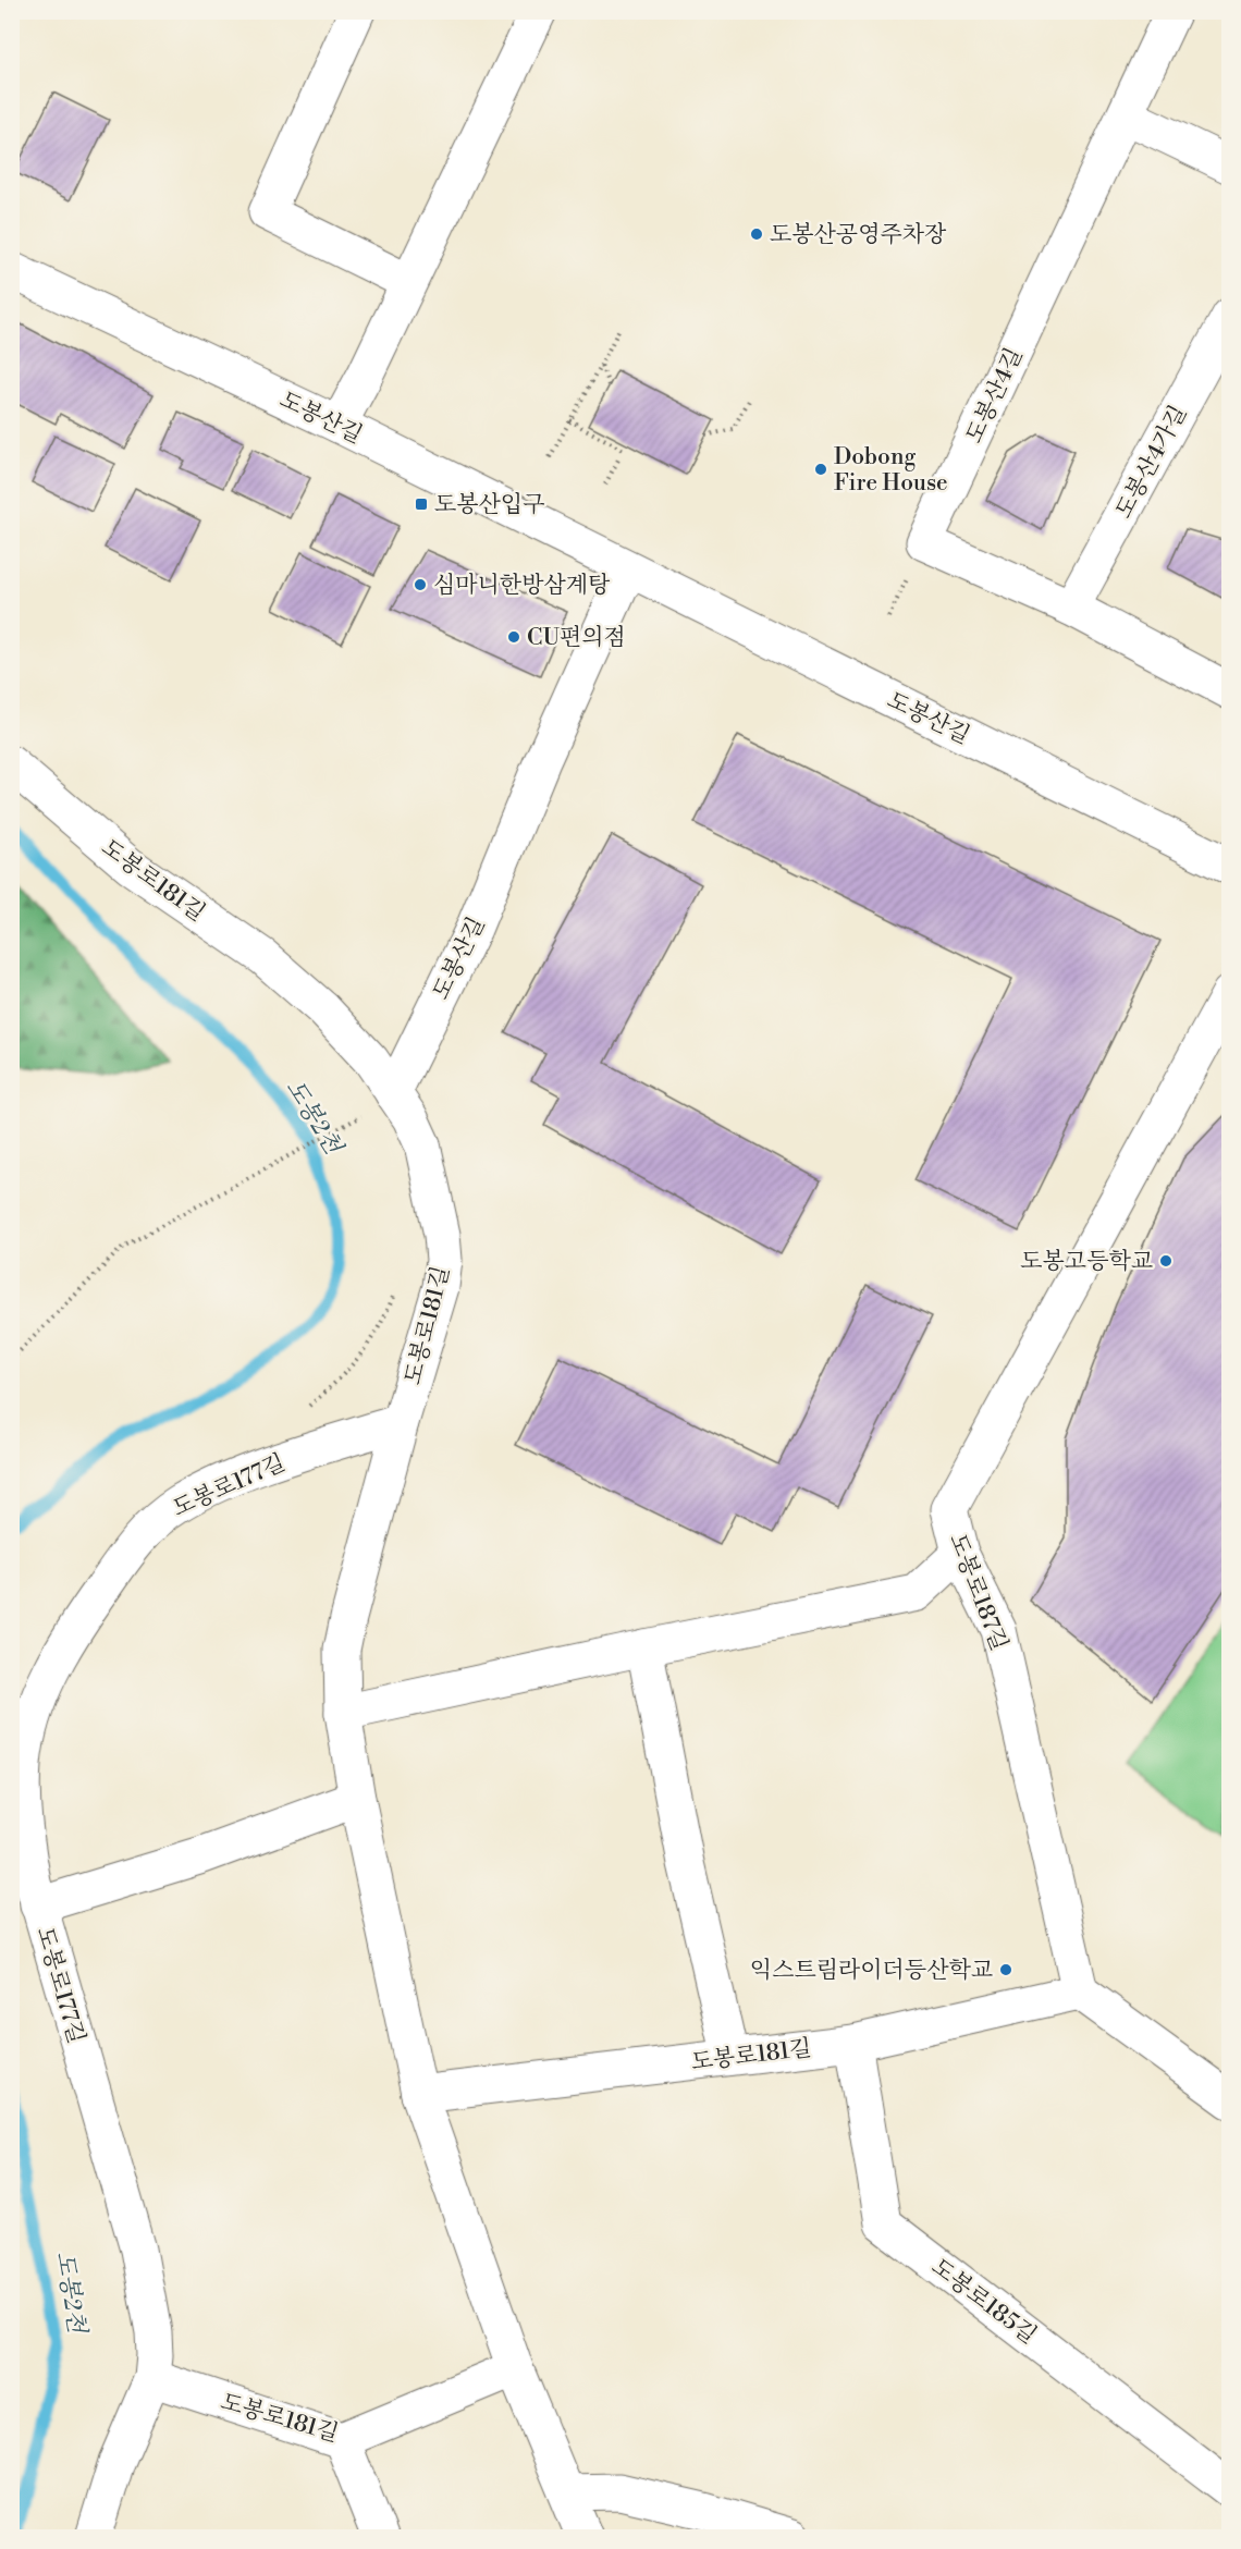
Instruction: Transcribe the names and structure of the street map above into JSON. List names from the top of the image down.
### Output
{
  "streets": {
    "street": [
      "도봉산4길",
      "도봉산길",
      "도봉산4가길",
      "도봉로181길",
      "도봉로177길",
      "도봉로187길",
      "도봉로185길"
    ]
  },
  "crossings": [
    ["도봉산4길", "도봉산4가길"],
    ["도봉산길", "도봉로181길"],
    ["도봉로181길", "도봉로177길"],
    ["도봉로181길", "도봉로187길"],
    ["도봉로181길", "도봉로185길"]
  ],
  "water": ["도봉2천"],
  "places": {
    "other": [
      "도봉산공영주차장",
      "Dobong Fire House",
      "심마니한방삼계탕",
      "CU편의점",
      "도봉고등학교",
      "익스트림라이더등산학교"
    ],
    "transit": ["도봉산입구"]
  }
}
